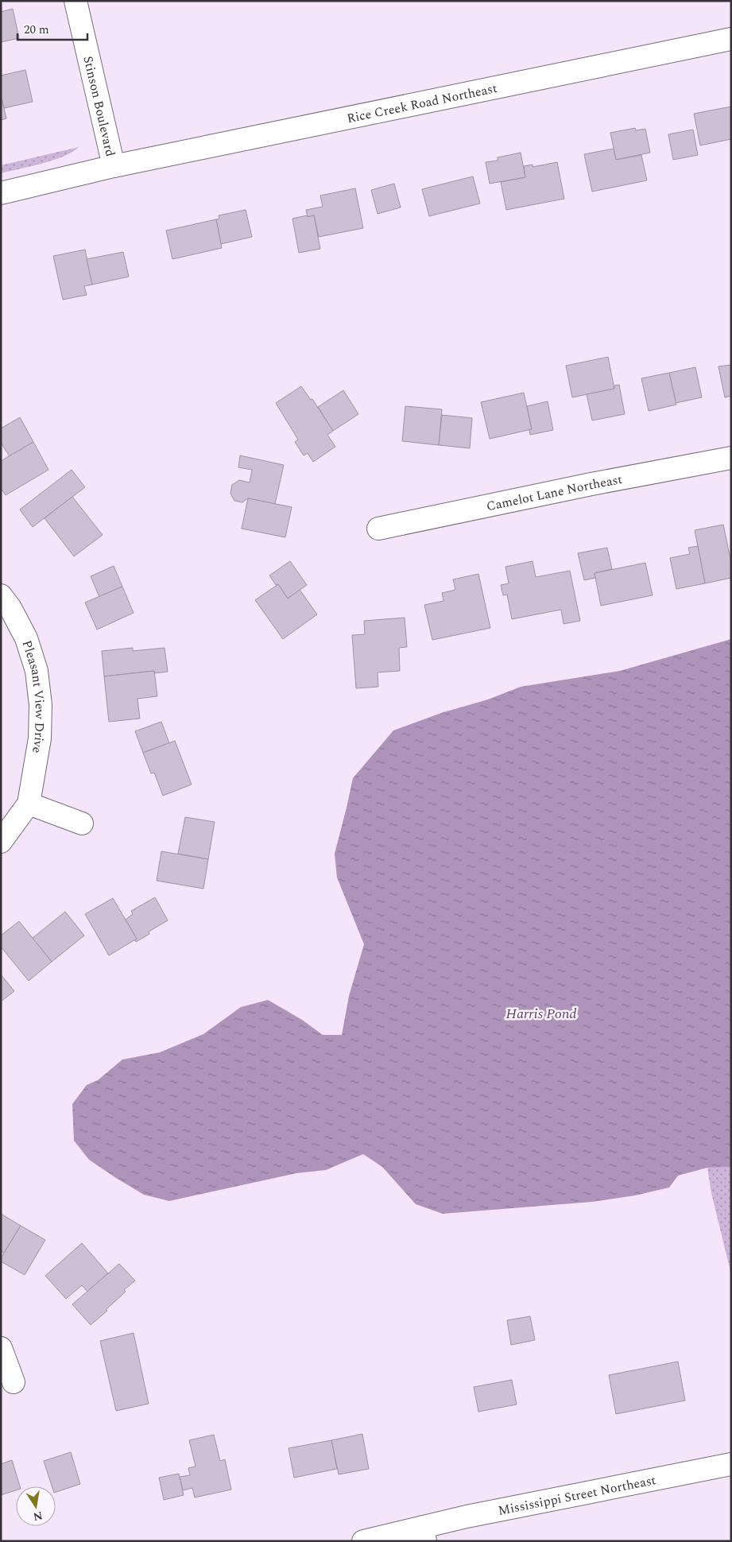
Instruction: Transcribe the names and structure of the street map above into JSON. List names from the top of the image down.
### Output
{
  "streets": {
    "street": [
      "Rice Creek Road Northeast",
      "Stinson Boulevard",
      "Camelot Lane Northeast",
      "Pleasant View Drive",
      "Mississippi Street Northeast"
    ]
  },
  "crossings": [
    ["Rice Creek Road Northeast", "Stinson Boulevard"]
  ],
  "water": ["Harris Pond"],
  "scale_bar": "20 m",
  "north": "bottom"
}
